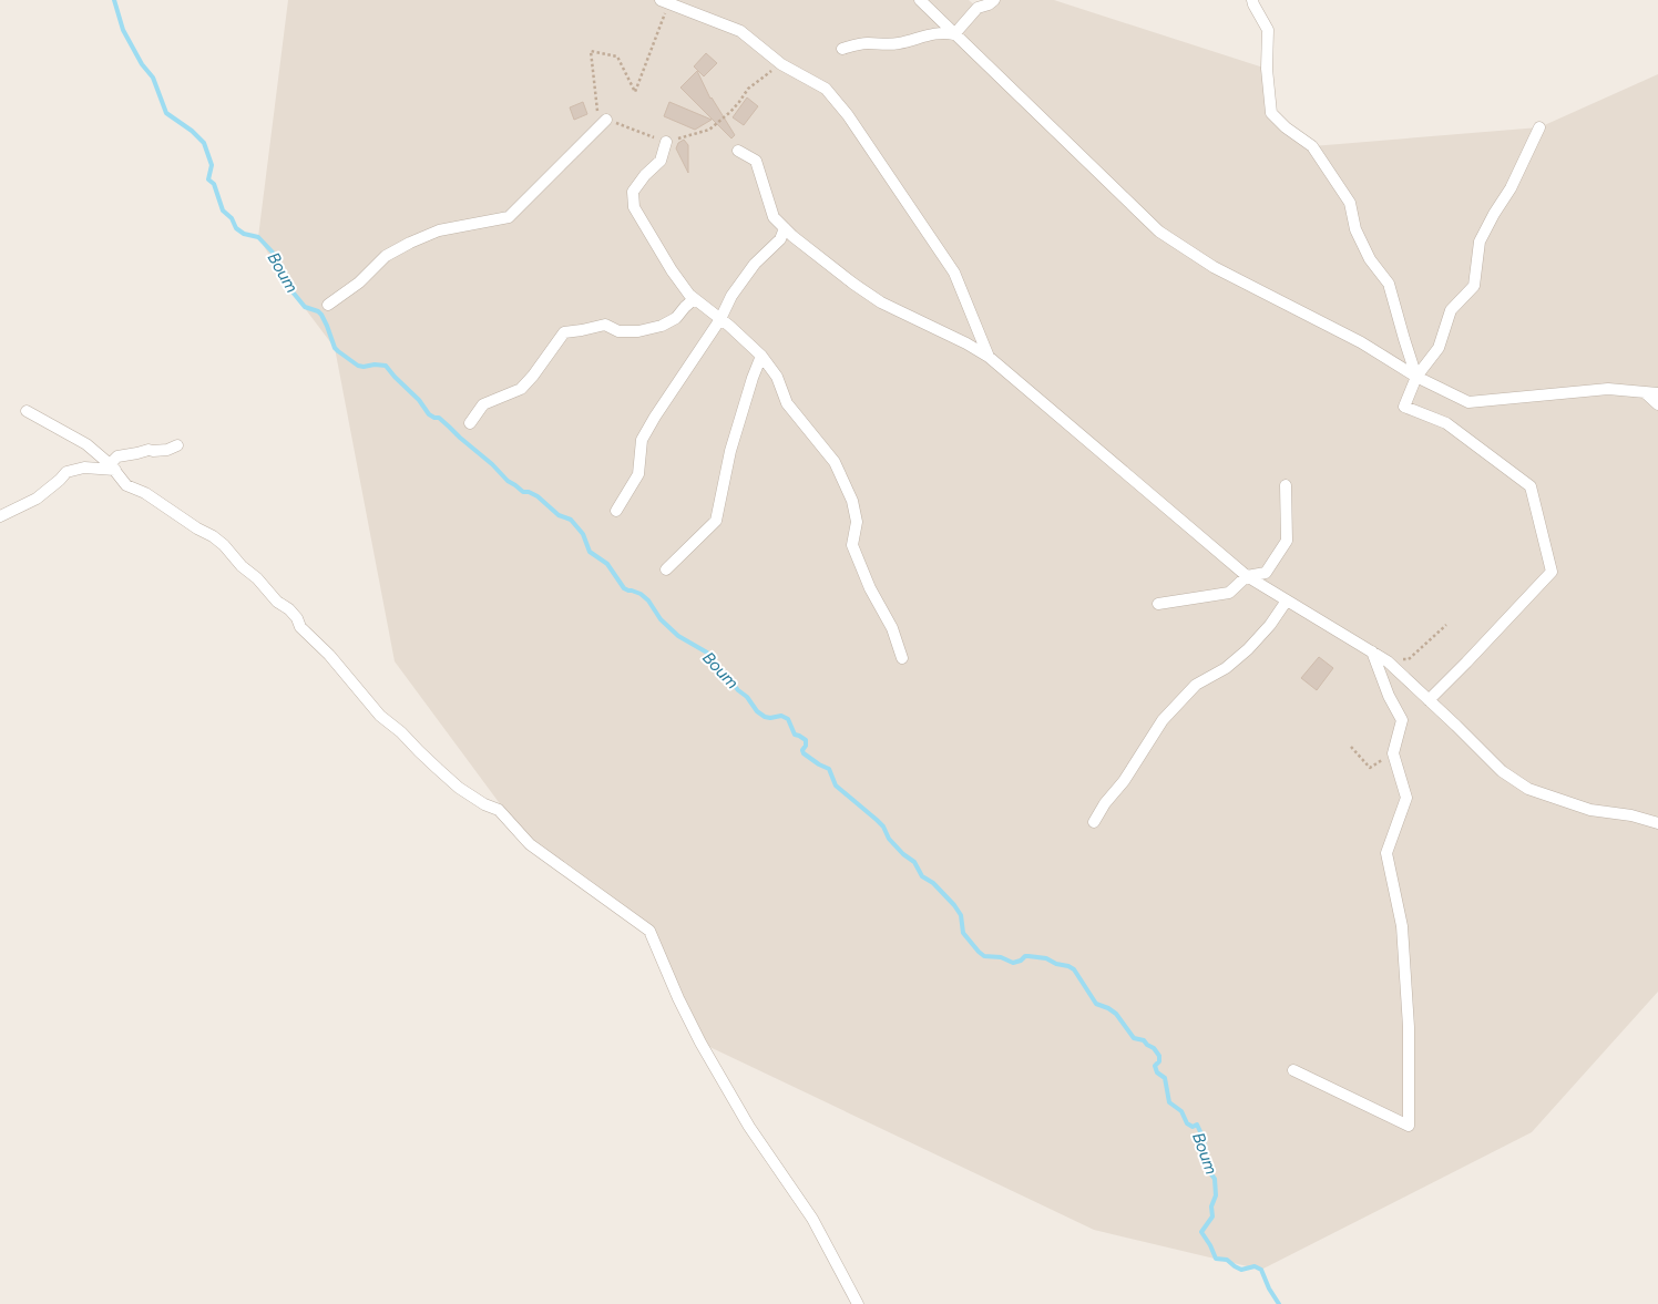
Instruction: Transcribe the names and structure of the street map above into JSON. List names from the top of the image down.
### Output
{
  "water": ["Boum"]
}
